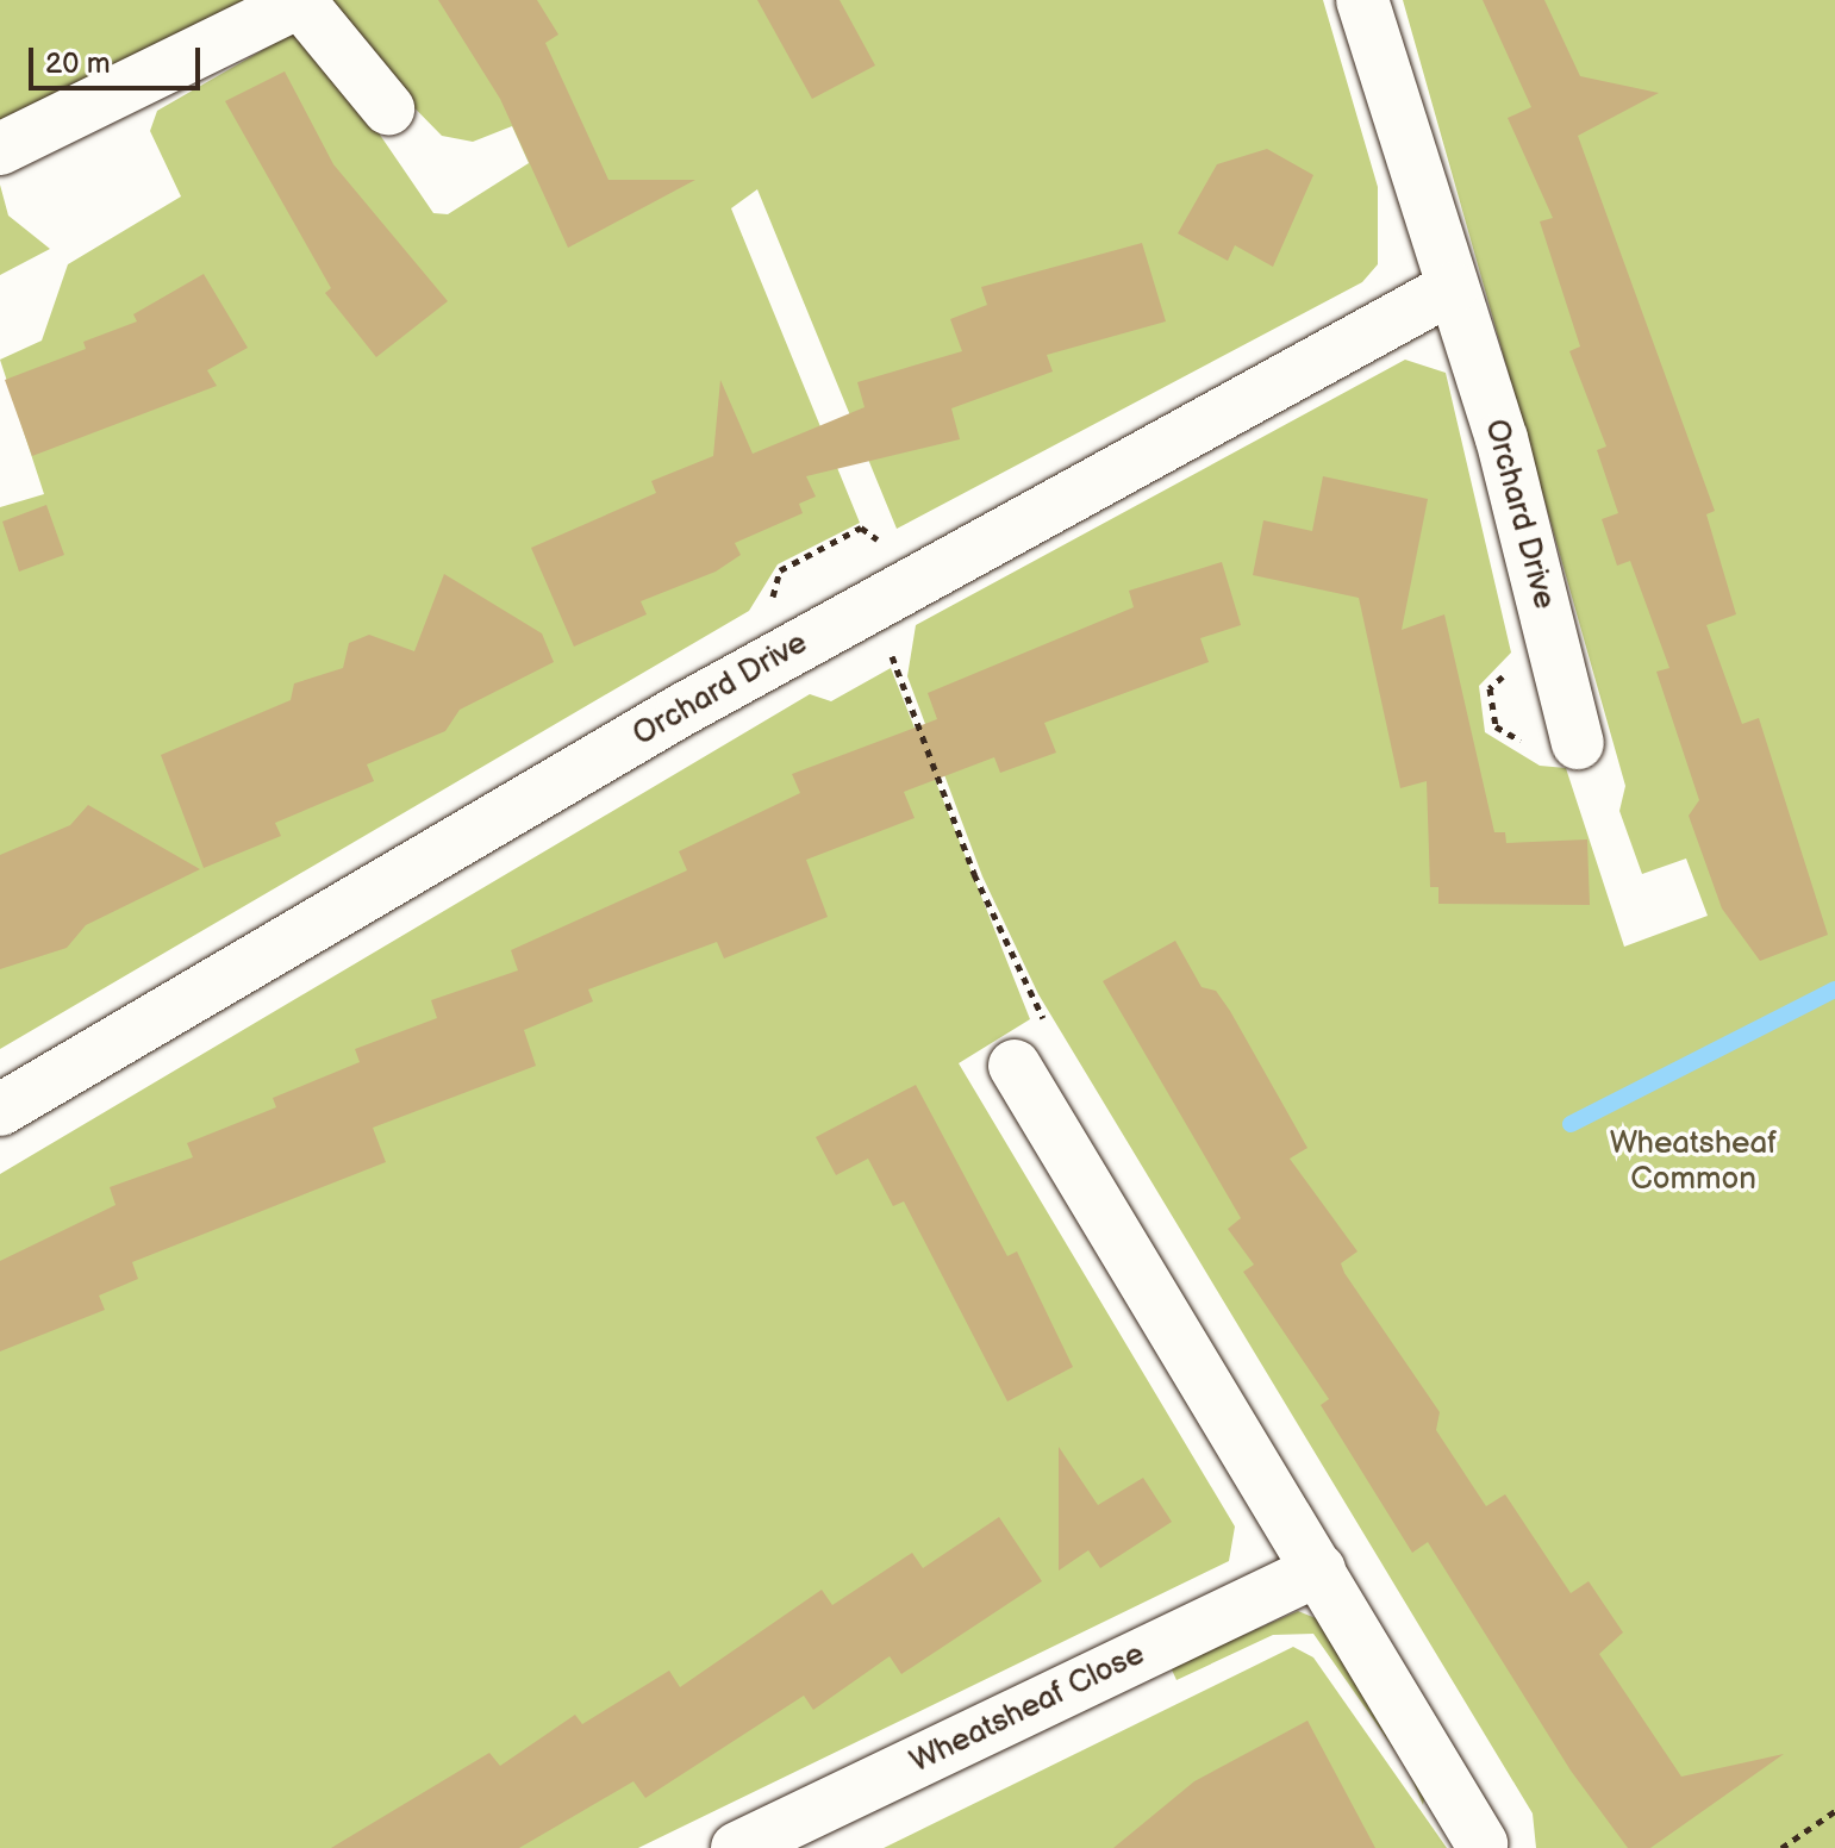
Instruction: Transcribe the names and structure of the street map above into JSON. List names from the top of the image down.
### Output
{
  "streets": {
    "street": ["Orchard Drive", "Wheatsheaf Close"]
  },
  "parks": ["Wheatsheaf Common"],
  "scale_bar": "20 m"
}
